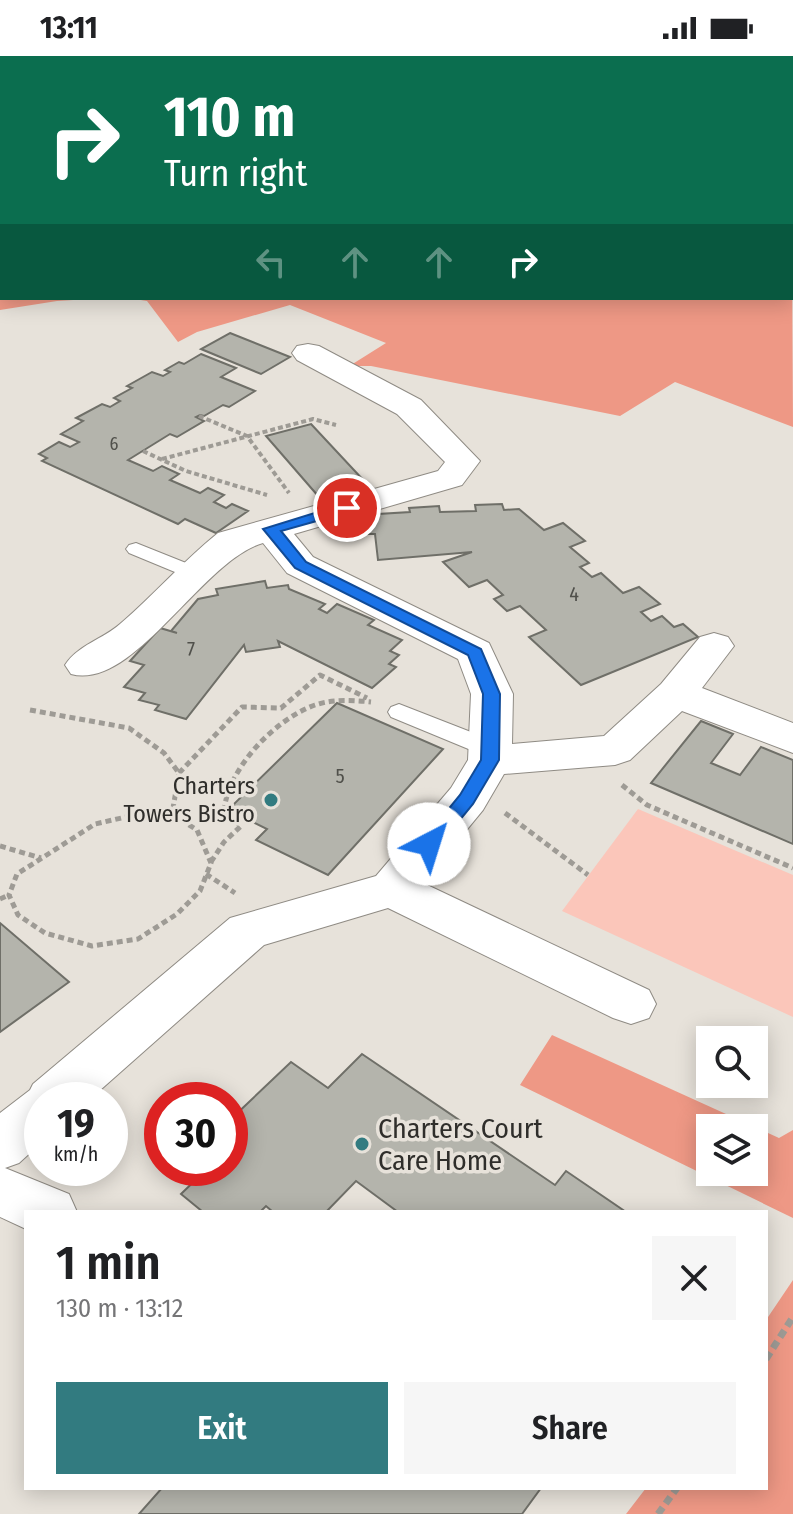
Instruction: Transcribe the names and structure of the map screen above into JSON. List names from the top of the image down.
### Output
{
  "places": ["Charters Towers Bistro", "Charters Court Care Home"],
  "house_numbers": [
    "6",
    "4",
    "7",
    "5"
  ],
  "page": {
    "status": "13:11",
    "turn": ["110 m", "Turn right"],
    "speed": "19 km/h",
    "limit": "30",
    "heading": ["1 min", "130 m · 13:12"],
    "buttons": ["Exit", "Share"]
  }
}
